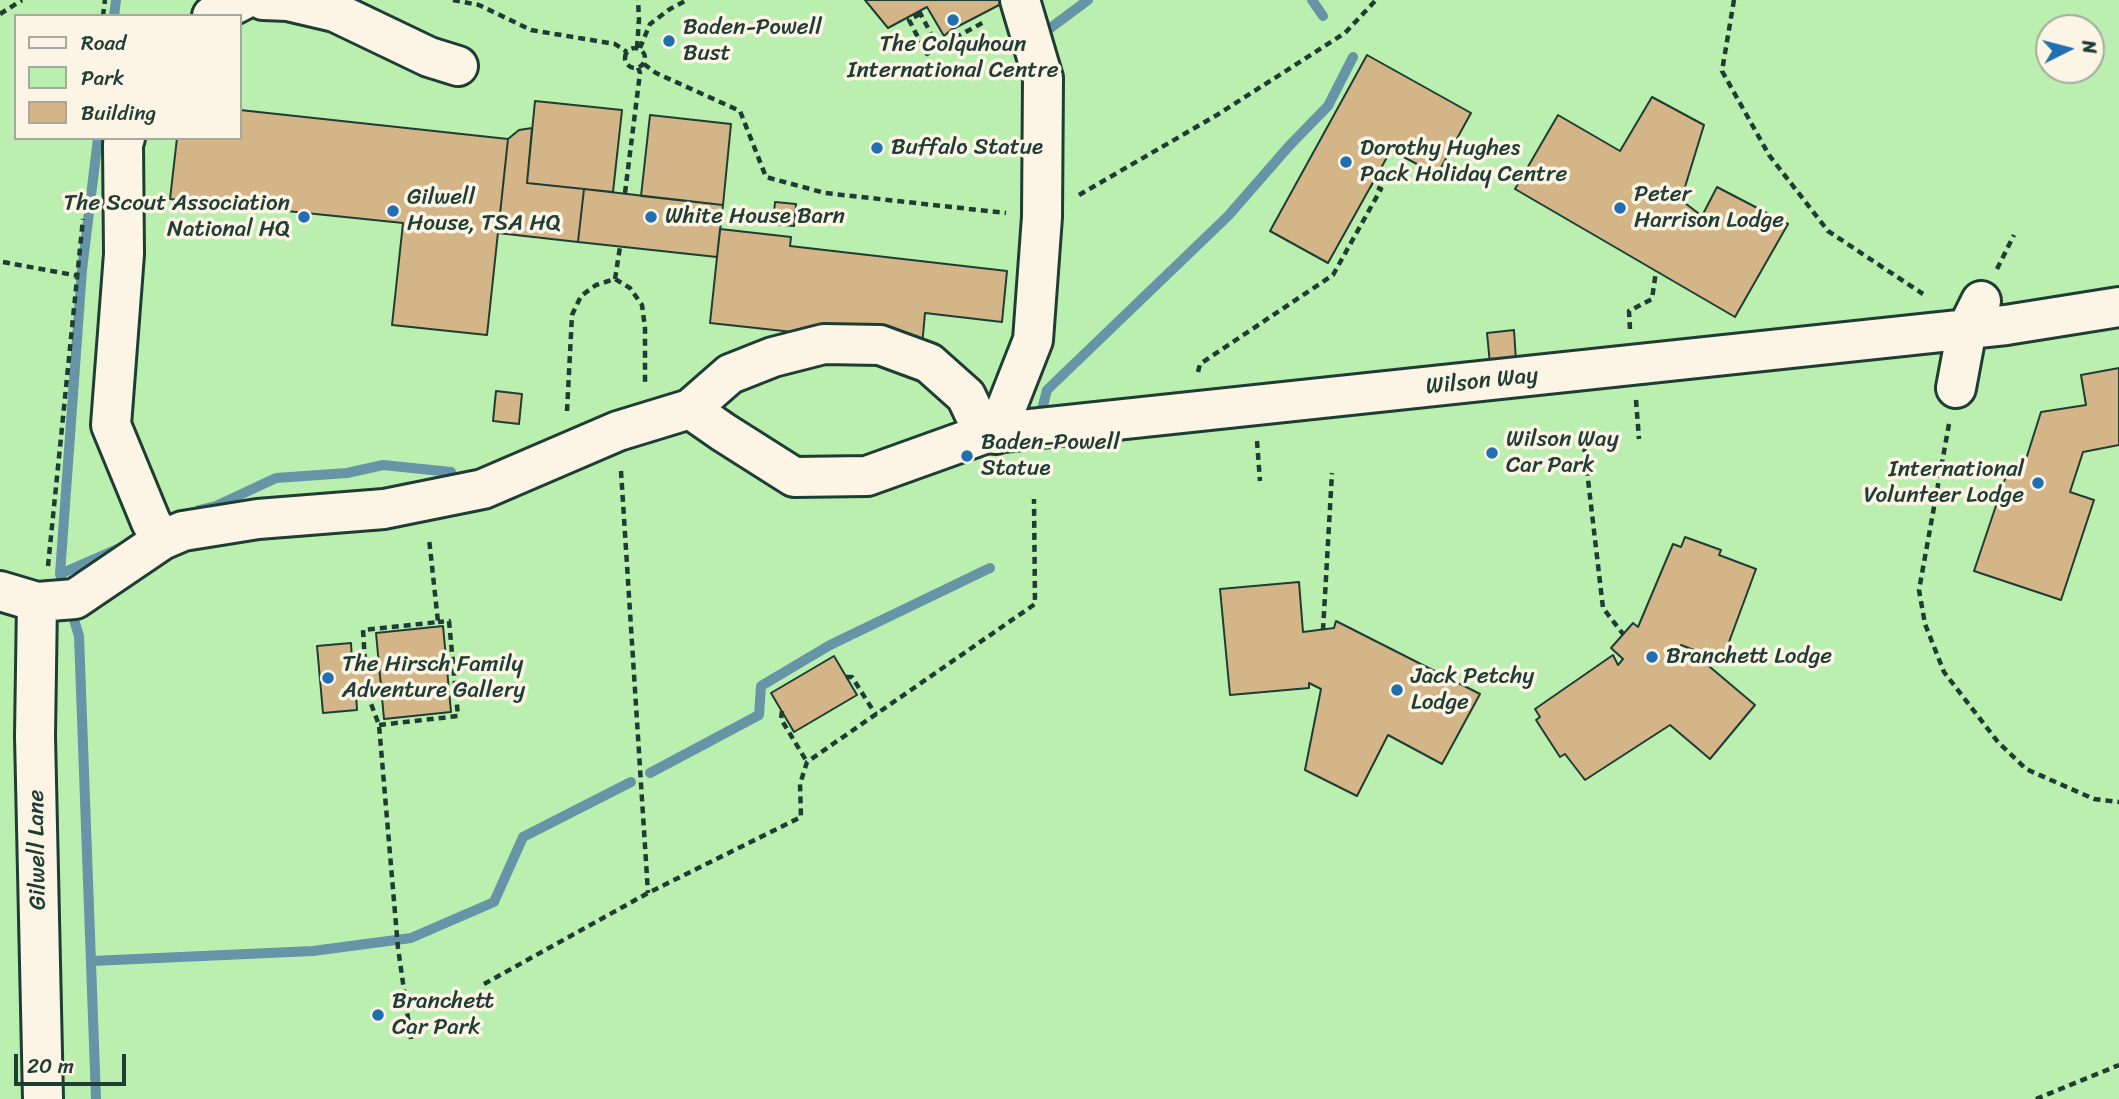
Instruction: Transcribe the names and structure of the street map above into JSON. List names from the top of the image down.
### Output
{
  "streets": {
    "street": ["Wilson Way", "Gilwell Lane"]
  },
  "places": [
    "The Colquhoun International Centre",
    "Baden-Powell Bust",
    "Buffalo Statue",
    "Dorothy Hughes Pack Holiday Centre",
    "Peter Harrison Lodge",
    "Gilwell House, TSA HQ",
    "The Scout Association National HQ",
    "White House Barn",
    "Wilson Way Car Park",
    "Baden-Powell Statue",
    "International Volunteer Lodge",
    "Branchett Lodge",
    "The Hirsch Family Adventure Gallery",
    "Jack Petchy Lodge",
    "Branchett Car Park"
  ],
  "legend": ["Road", "Park", "Building"],
  "scale_bar": "20 m",
  "north": "right"
}
